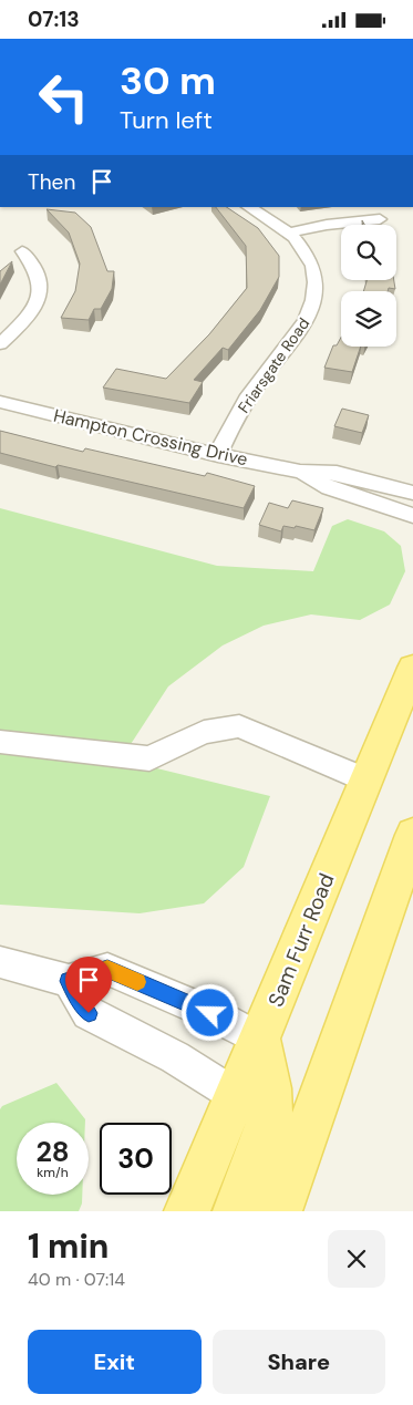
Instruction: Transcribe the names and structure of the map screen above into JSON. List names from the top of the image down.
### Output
{
  "streets": {
    "main road": ["Sam Furr Road"],
    "street": ["Friarsgate Road", "Hampton Crossing Drive"]
  },
  "crossings": [
    ["Friarsgate Road", "Hampton Crossing Drive"]
  ],
  "page": {
    "status": "07:13",
    "turn": ["30 m", "Turn left"],
    "then": "Then",
    "speed": "28 km/h",
    "limit": "30",
    "heading": ["1 min", "40 m · 07:14"],
    "buttons": ["Exit", "Share"]
  }
}
